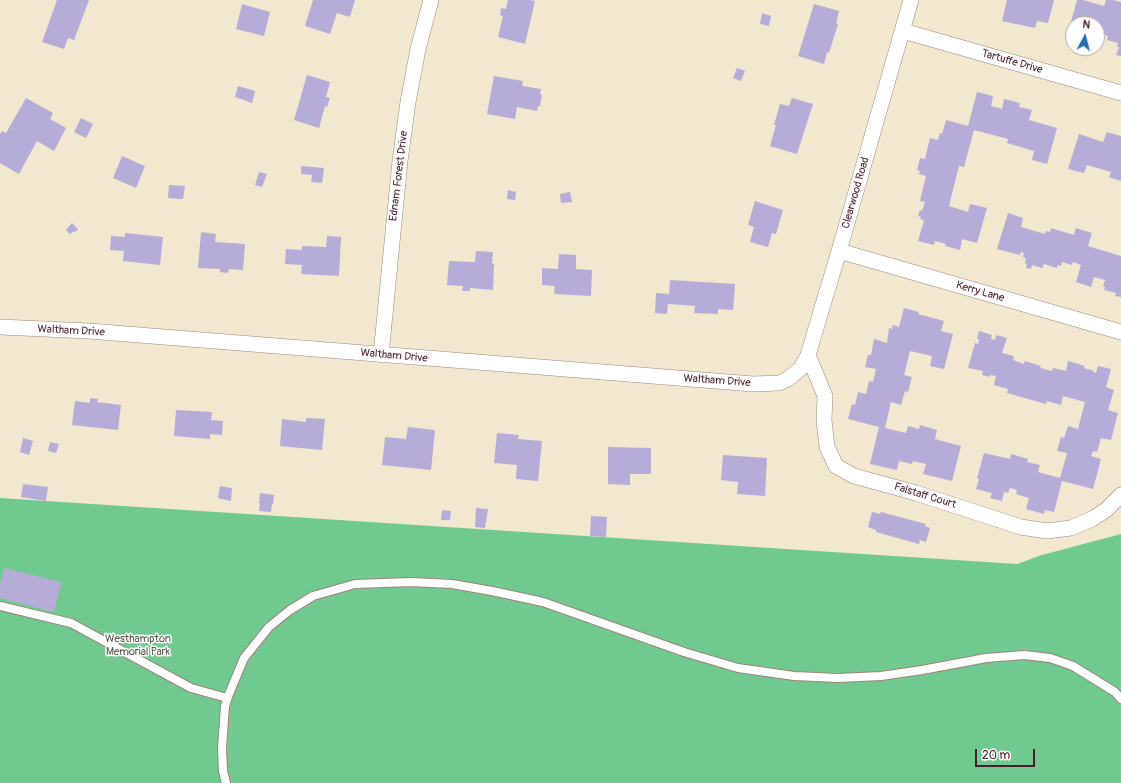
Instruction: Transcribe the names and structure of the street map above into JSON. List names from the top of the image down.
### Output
{
  "streets": {
    "street": [
      "Tartuffe Drive",
      "Ednam Forest Drive",
      "Clearwood Road",
      "Kerry Lane",
      "Waltham Drive",
      "Falstaff Court"
    ]
  },
  "crossings": [
    ["Tartuffe Drive", "Clearwood Road"],
    ["Ednam Forest Drive", "Waltham Drive"],
    ["Clearwood Road", "Kerry Lane"],
    ["Clearwood Road", "Waltham Drive"],
    ["Clearwood Road", "Falstaff Court"]
  ],
  "parks": ["Westhampton Memorial Park"],
  "scale_bar": "20 m",
  "north": "top"
}
